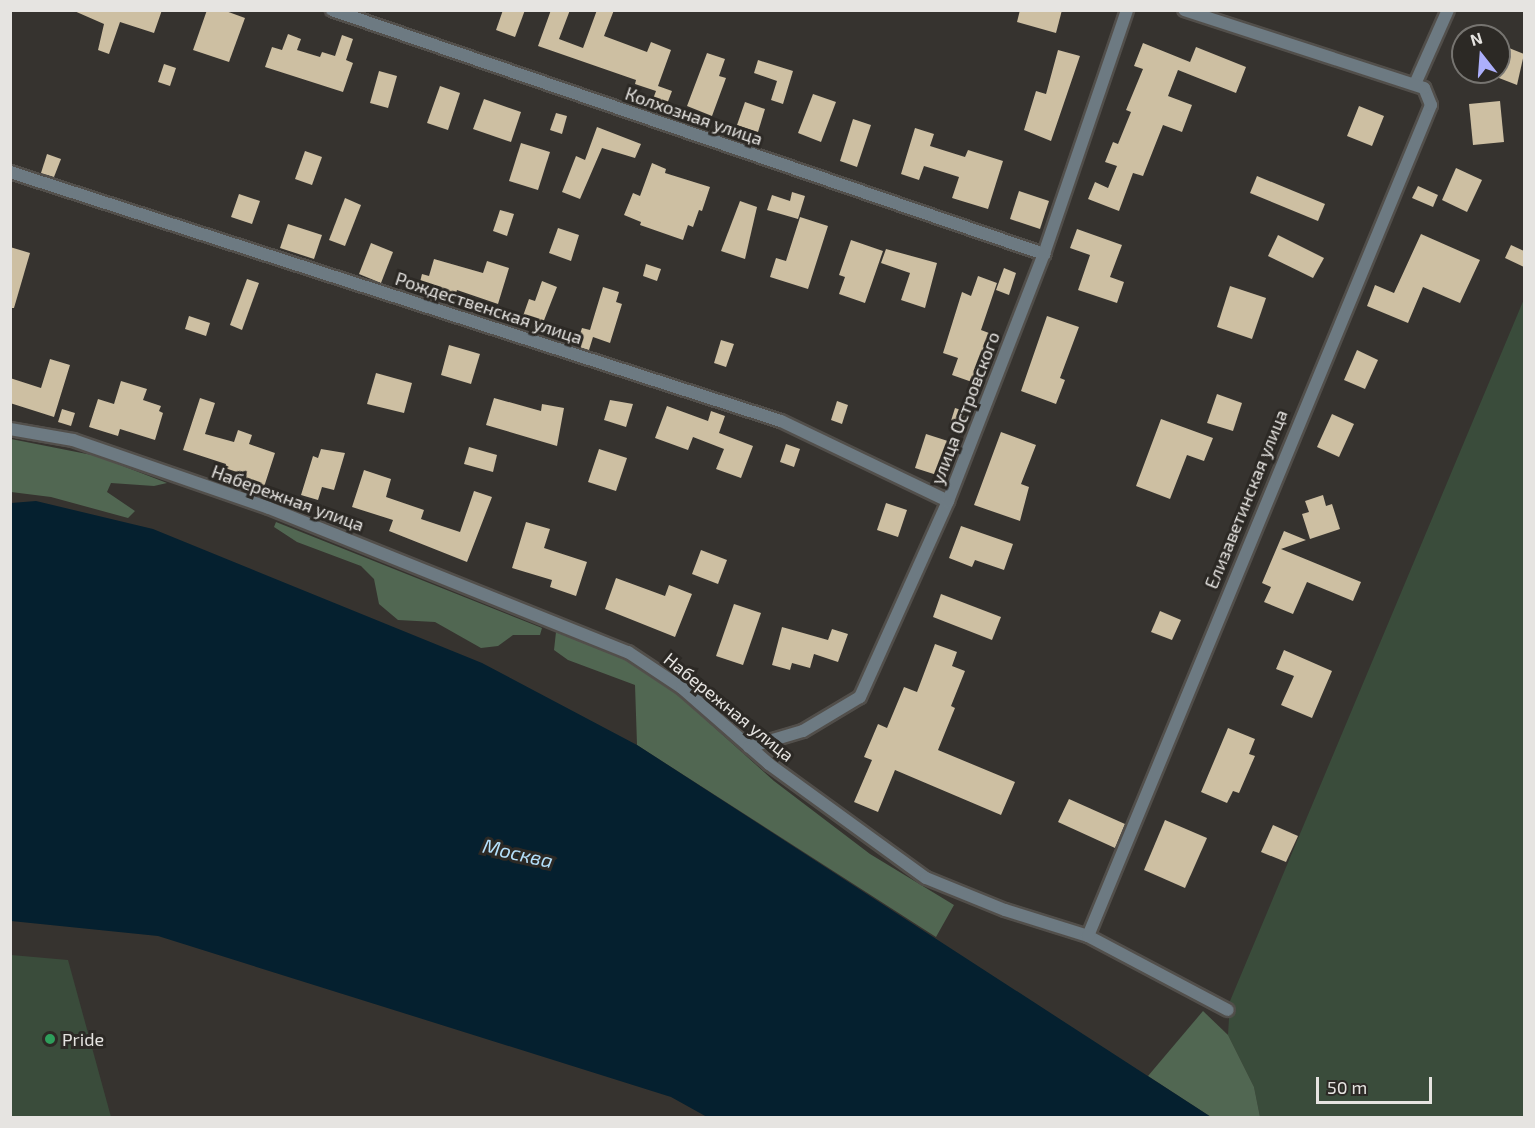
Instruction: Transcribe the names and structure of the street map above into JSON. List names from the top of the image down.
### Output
{
  "streets": {
    "street": [
      "Колхозная улица",
      "Рождественская улица",
      "улица Островского",
      "Набережная улица",
      "Елизаветинская улица"
    ]
  },
  "crossings": [
    ["Колхозная улица", "улица Островского"],
    ["Рождественская улица", "улица Островского"],
    ["улица Островского", "Набережная улица"],
    ["Набережная улица", "Елизаветинская улица"]
  ],
  "water": ["Москва"],
  "places": ["Pride"],
  "scale_bar": "50 m",
  "north": "top"
}
